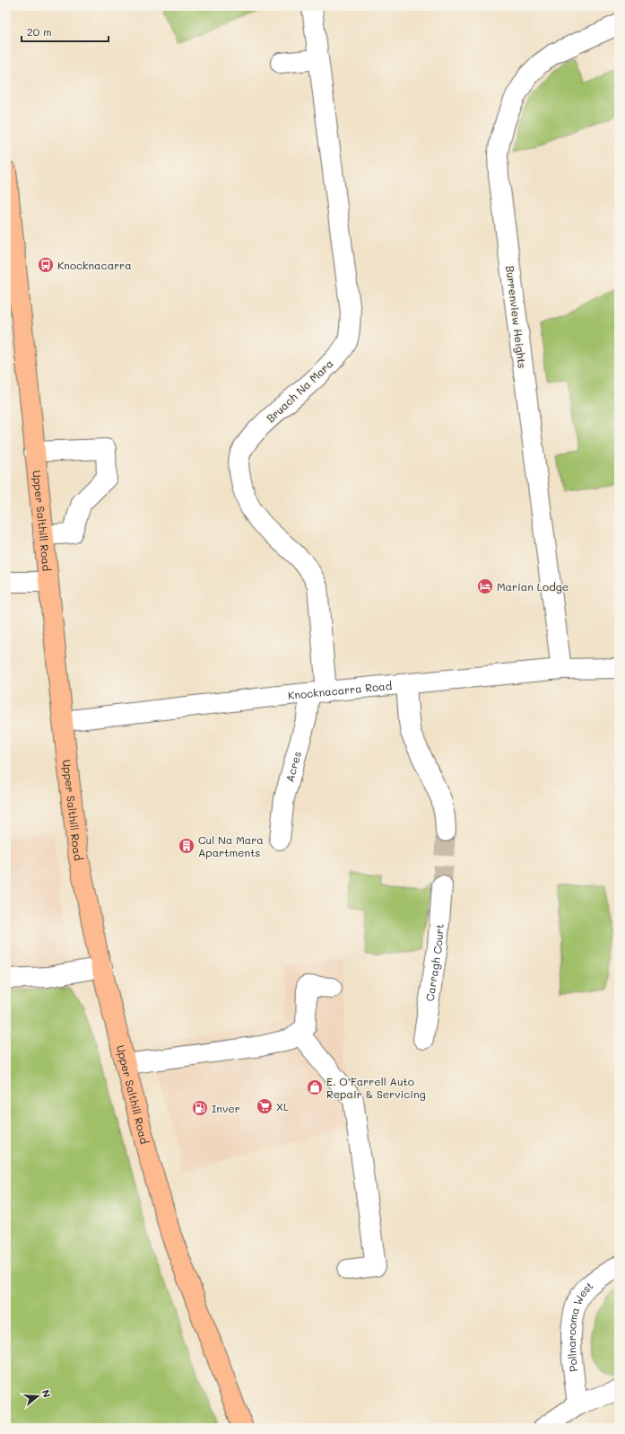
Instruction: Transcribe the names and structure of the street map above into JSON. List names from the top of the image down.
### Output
{
  "streets": {
    "main road": ["Upper Salthill Road"],
    "street": [
      "Burrenview Heights",
      "Bruach Na Mara",
      "Knocknacarra Road",
      "Acres",
      "Carragh Court",
      "Pollnarooma West"
    ]
  },
  "crossings": [
    ["Burrenview Heights", "Knocknacarra Road"],
    ["Bruach Na Mara", "Knocknacarra Road"],
    ["Bruach Na Mara", "Acres"],
    ["Upper Salthill Road", "Knocknacarra Road"],
    ["Knocknacarra Road", "Acres"]
  ],
  "places": {
    "bus stop": ["Knocknacarra"],
    "hotel": ["Marian Lodge"],
    "building": ["Cul Na Mara Apartments"],
    "shop": ["E. O’Farrell Auto Repair & Servicing"],
    "supermarket": ["XL"],
    "fuel station": ["Inver"]
  },
  "scale_bar": "20 m",
  "north": "right"
}
